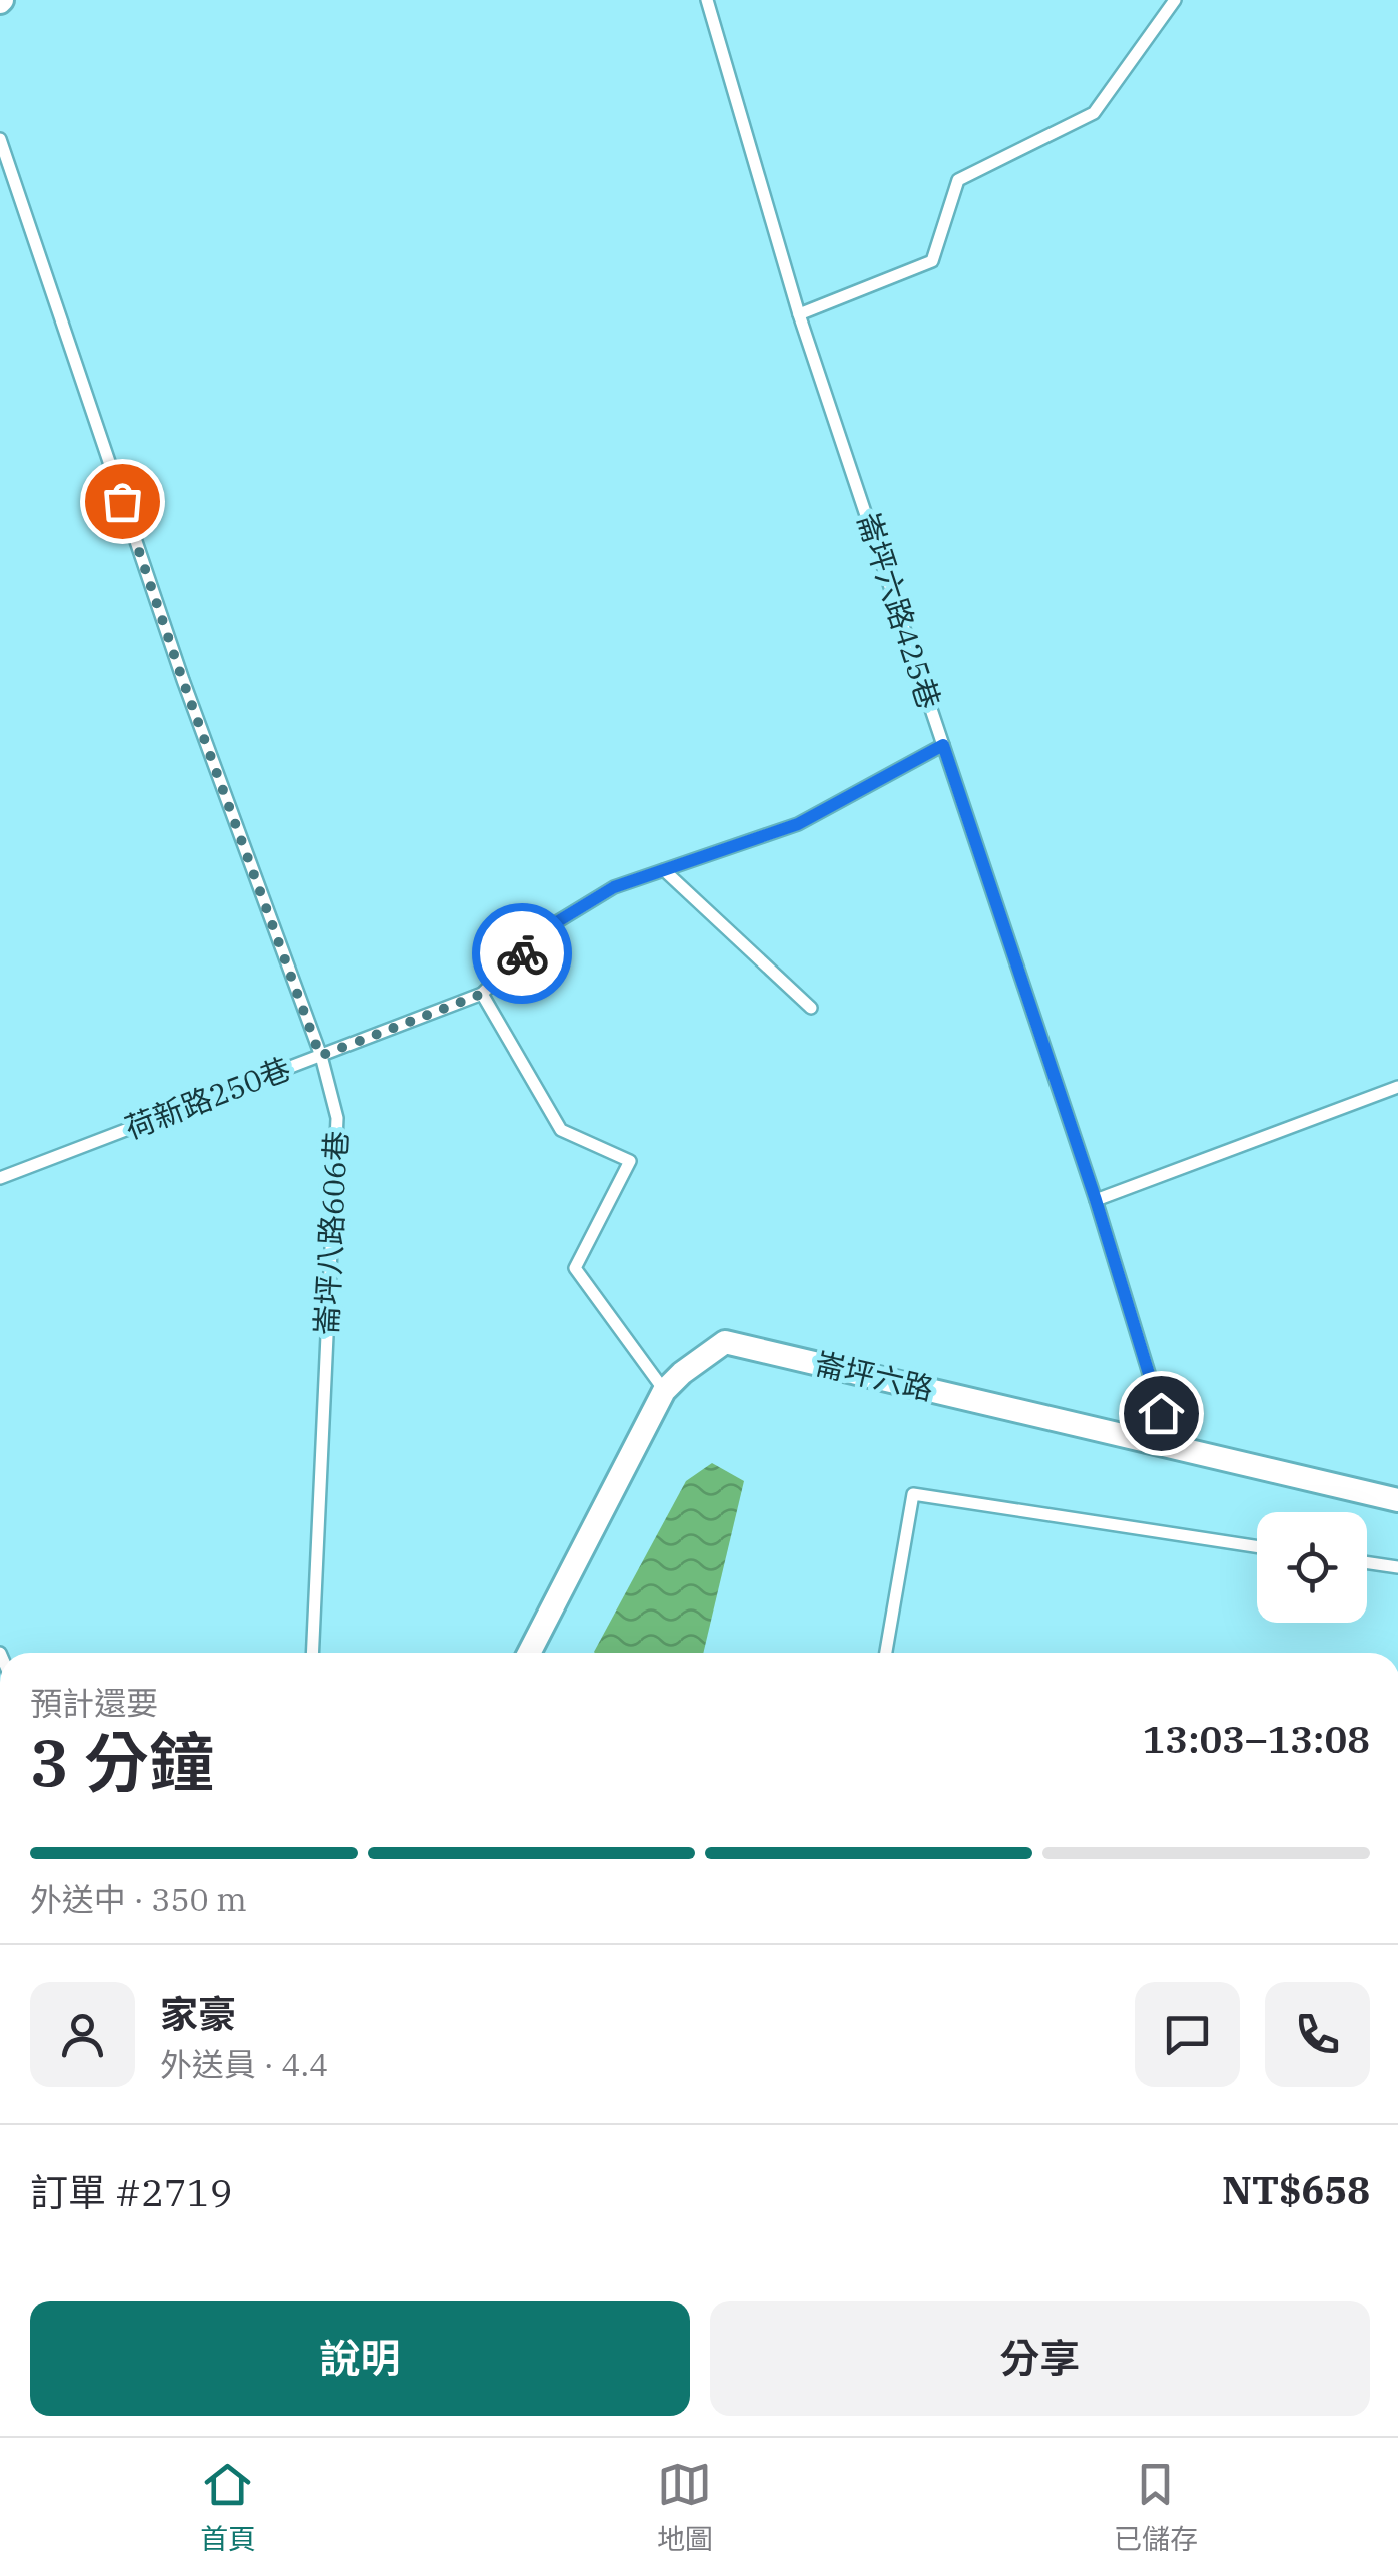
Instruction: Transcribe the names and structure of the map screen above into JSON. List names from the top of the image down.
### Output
{
  "streets": {
    "street": ["崙坪六路"],
    "lane": ["崙坪六路425巷", "荷新路250巷", "崙坪八路606巷"]
  },
  "crossings": [
    ["崙坪六路425巷", "荷新路250巷"],
    ["崙坪六路425巷", "崙坪六路"],
    ["荷新路250巷", "崙坪八路606巷"]
  ],
  "page": {
    "heading": ["3 分鐘", "預計還要", "13:03–13:08"],
    "panel": [
      "家豪",
      "外送員 · 4.4",
      "訂單 #2719",
      "NT$658"
    ],
    "bar": "外送中 · 350 m",
    "buttons": ["說明", "分享"],
    "tabs": ["首頁", "地圖", "已儲存"]
  }
}
